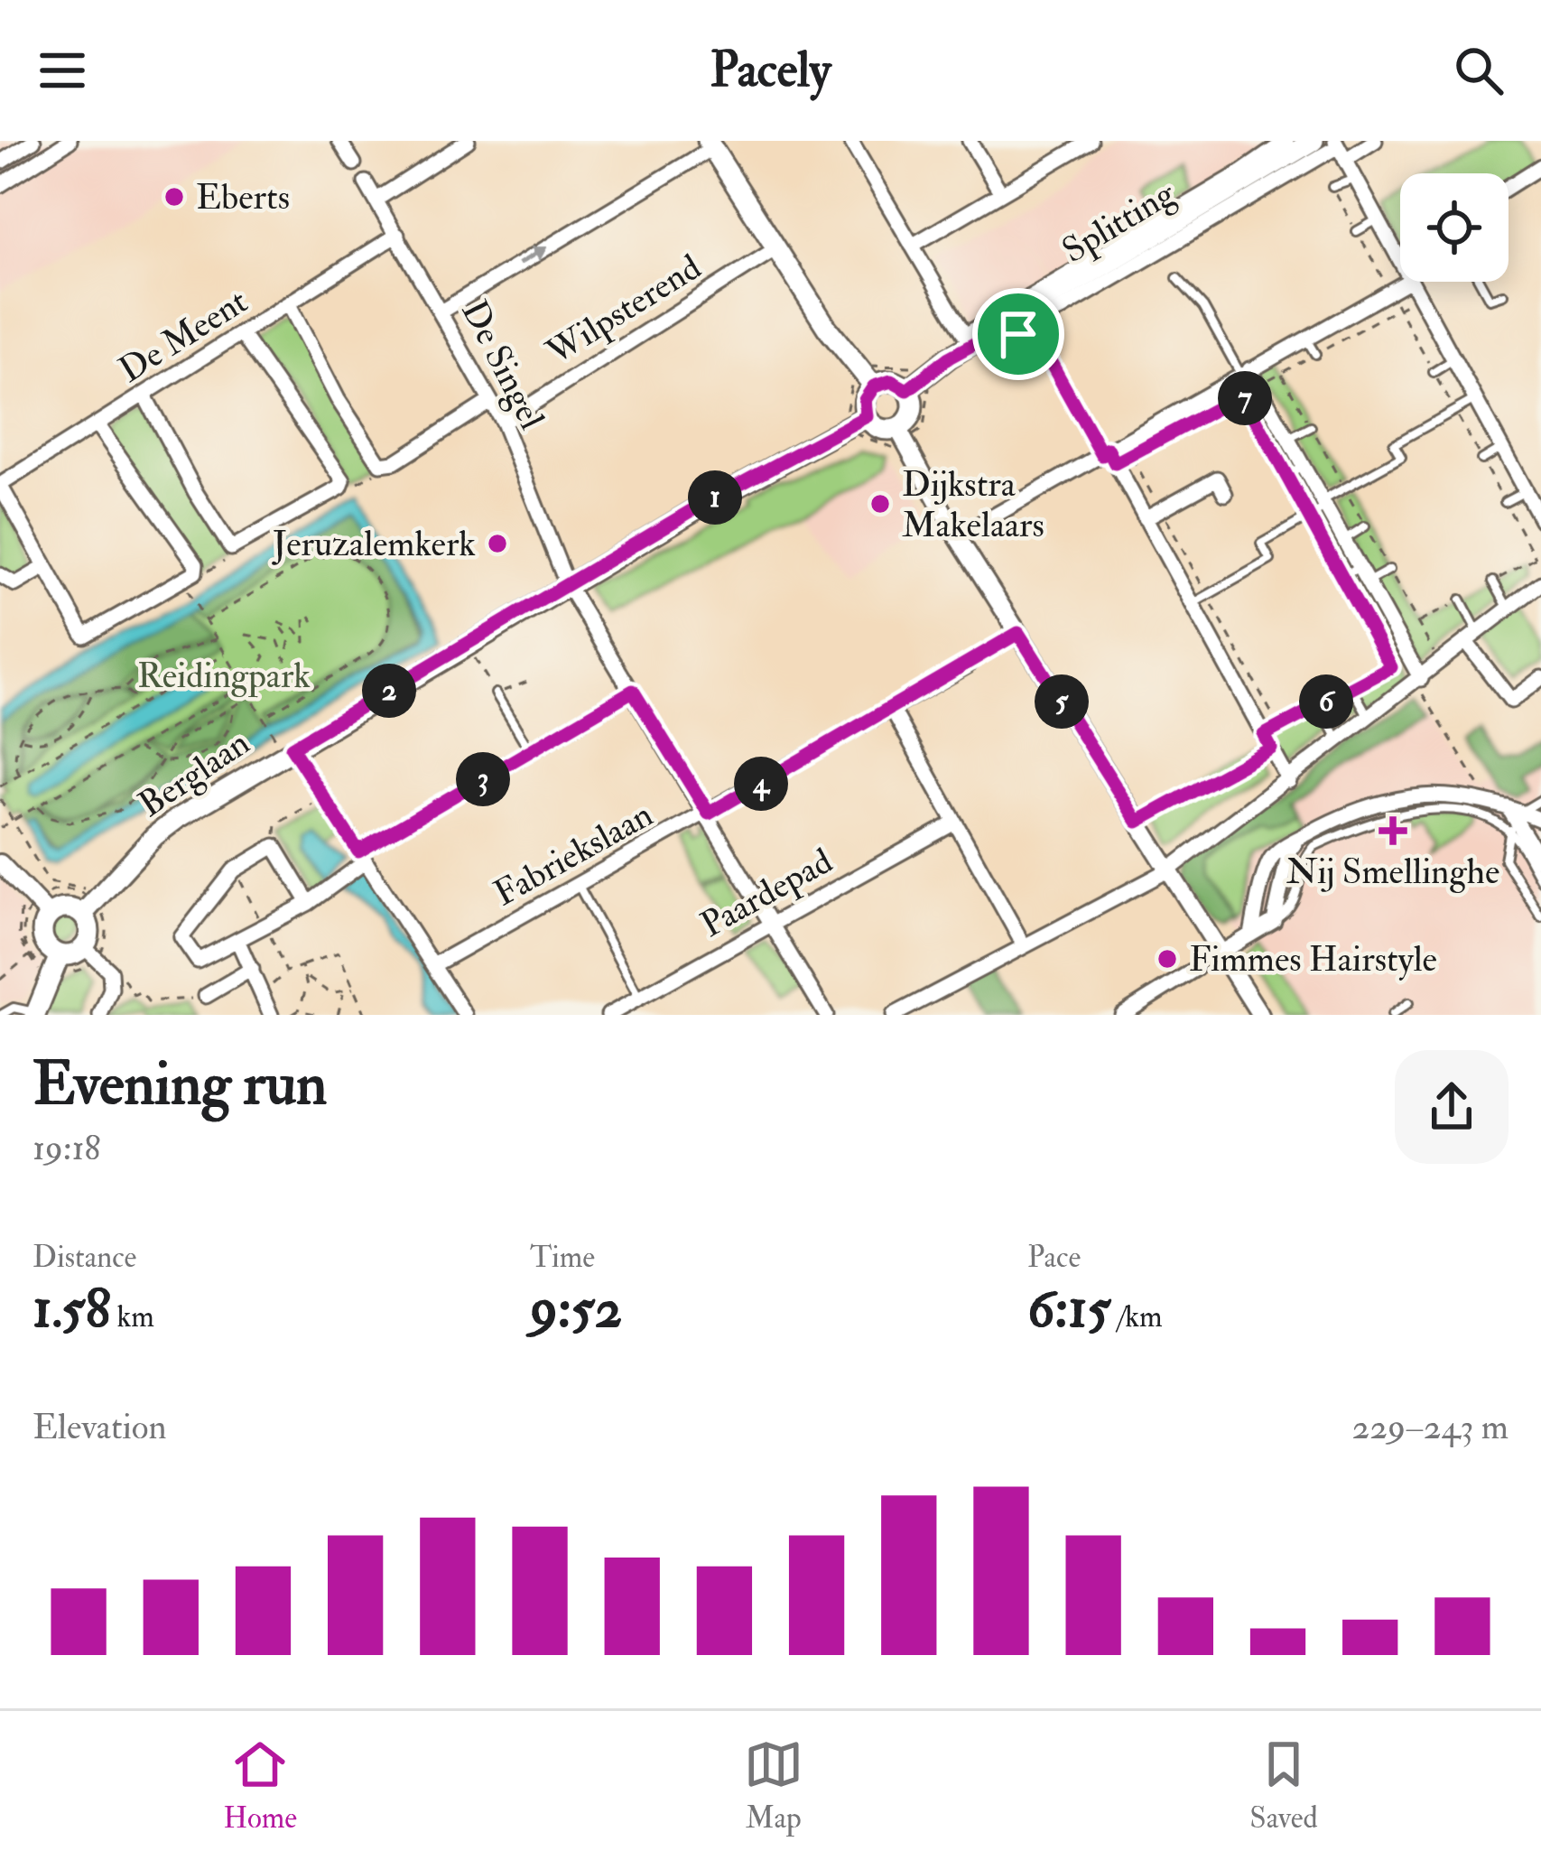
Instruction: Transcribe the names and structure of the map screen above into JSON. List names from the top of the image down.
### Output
{
  "streets": {
    "main road": ["Splitting", "Berglaan"],
    "street": [
      "Wilpsterend",
      "De Meent",
      "De Singel",
      "Fabriekslaan",
      "Paardepad"
    ]
  },
  "crossings": [
    ["Wilpsterend", "De Singel"],
    ["De Meent", "De Singel"],
    ["De Singel", "Berglaan"],
    ["De Singel", "Fabriekslaan"],
    ["De Singel", "Paardepad"]
  ],
  "parks": ["Reidingpark"],
  "places": {
    "other": [
      "Eberts",
      "Dijkstra Makelaars",
      "Jeruzalemkerk",
      "Fimmes Hairstyle"
    ],
    "health": ["Nij Smellinghe"]
  },
  "page": {
    "header": "Pacely",
    "pins": [
      "7",
      "1",
      "2",
      "5",
      "6",
      "3",
      "4"
    ],
    "heading": ["Evening run", "19:18"],
    "stats": [
      ["Distance", "1.58 km"],
      ["Time", "9:52"],
      ["Pace", "6:15 /km"]
    ],
    "chart": ["Elevation", "229–243 m"],
    "tabs": ["Home", "Map", "Saved"]
  }
}
